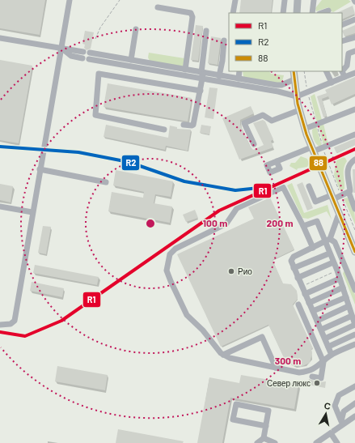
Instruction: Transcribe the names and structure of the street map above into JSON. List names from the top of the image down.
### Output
{
  "places": ["Рио", "Север люкс"],
  "lines": ["transit line 88", "transit line R2", "transit line R1"],
  "legend": ["R1", "R2", "88"],
  "north": "top",
  "rings": ["100 m", "200 m", "300 m"]
}
